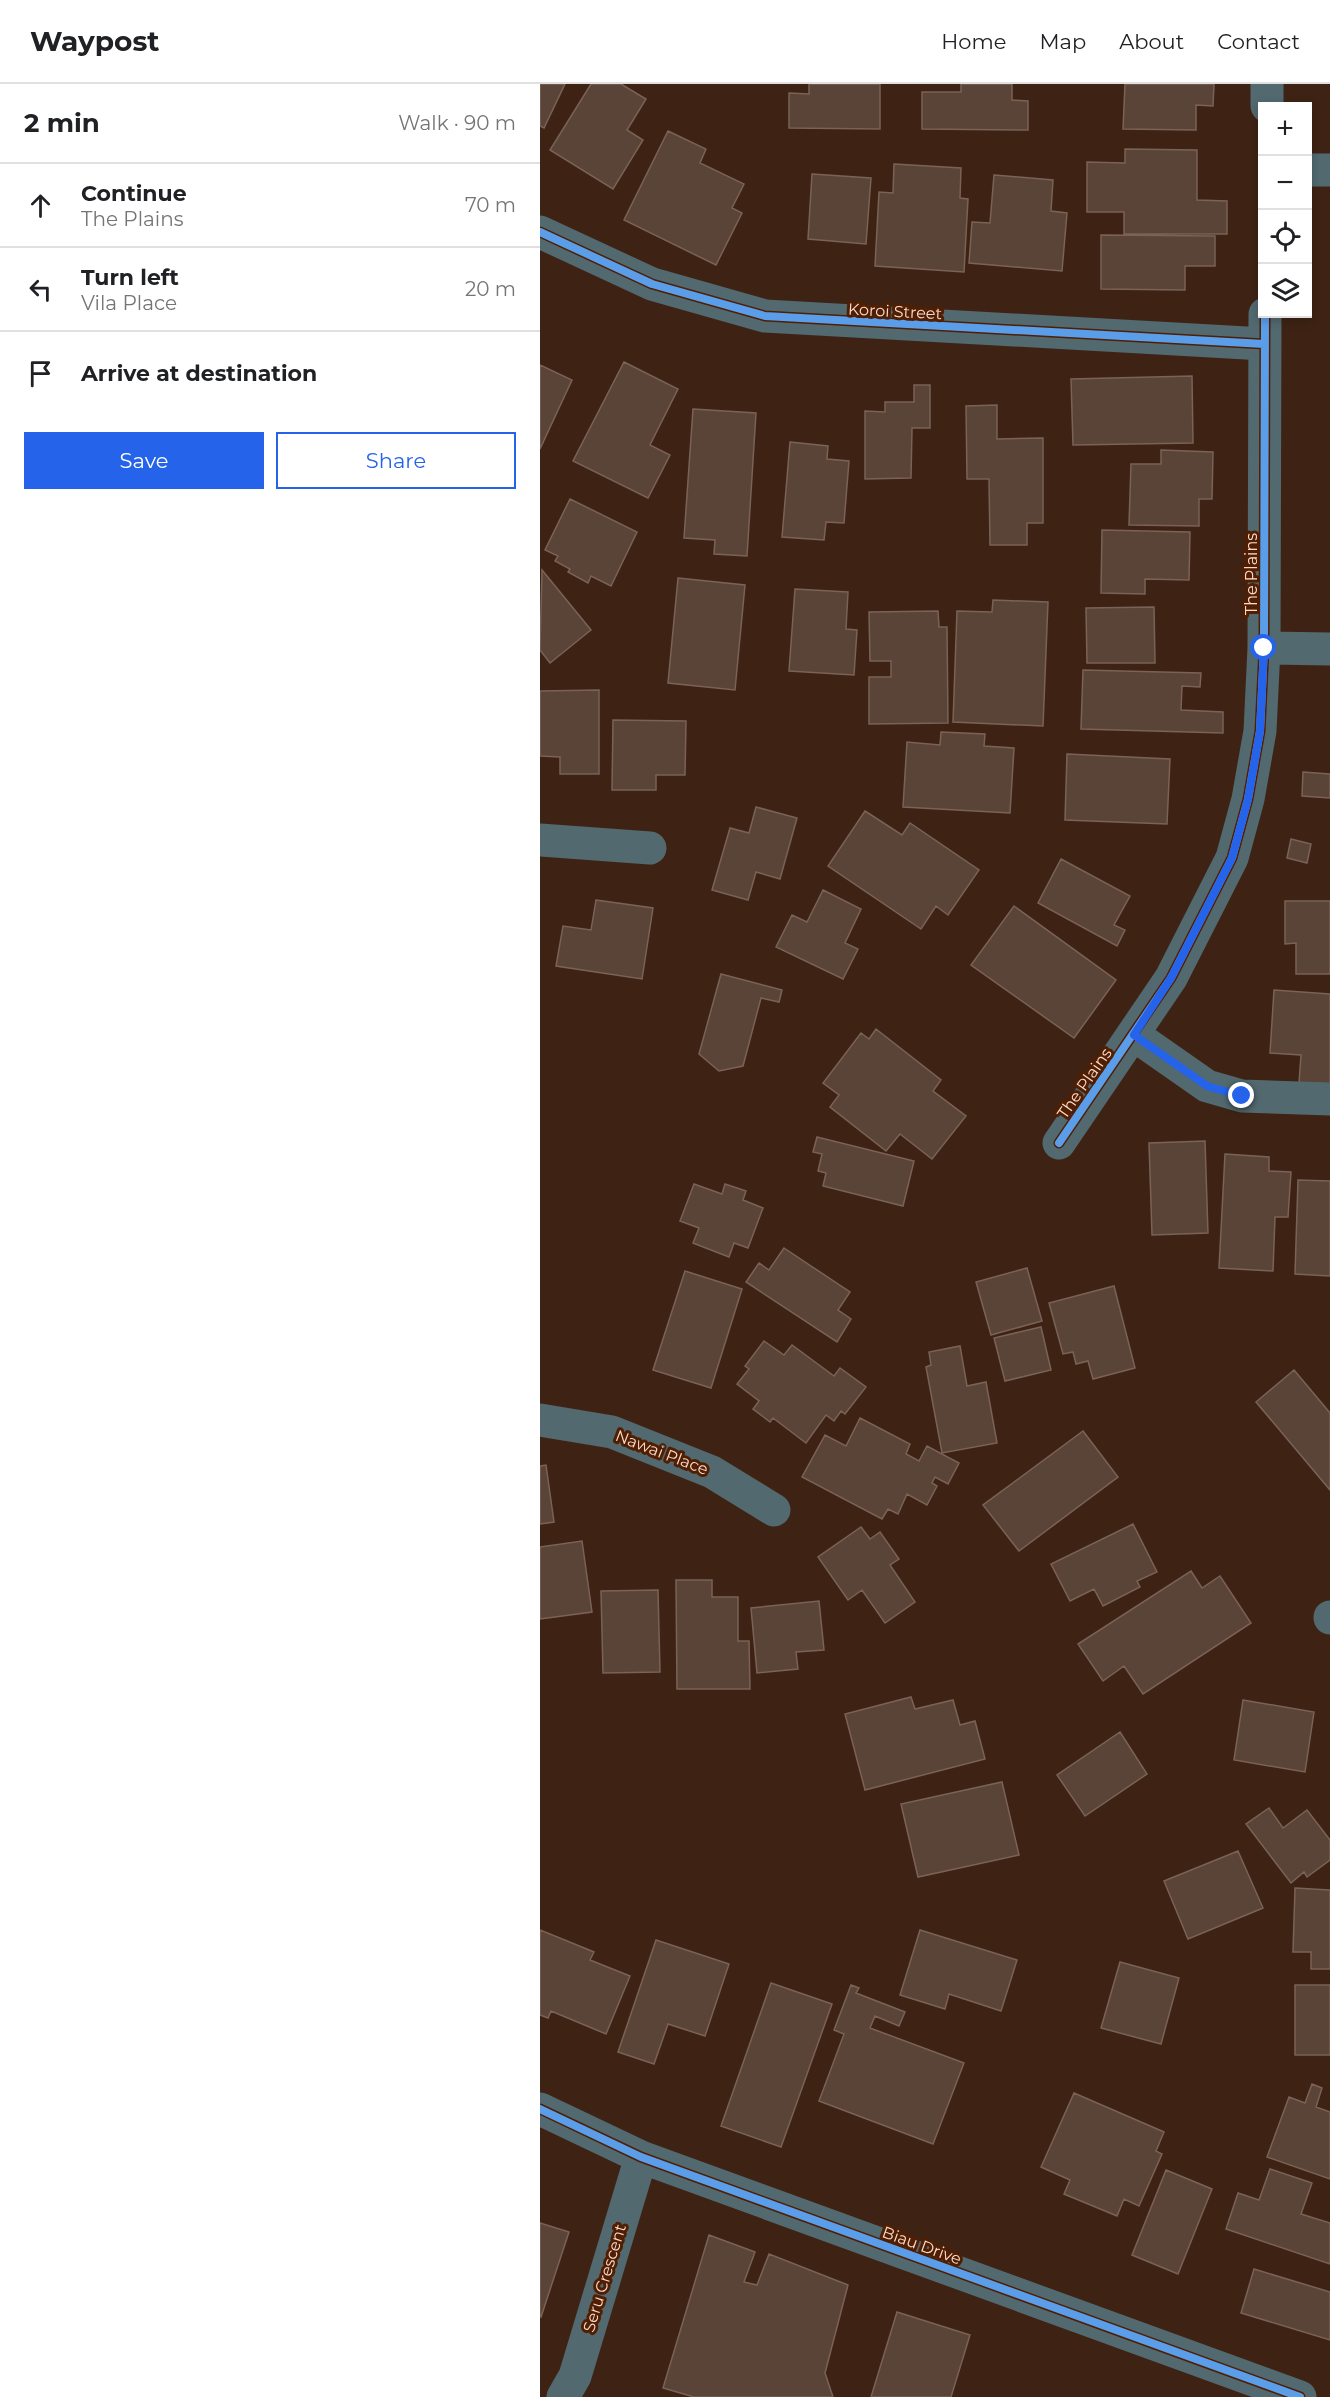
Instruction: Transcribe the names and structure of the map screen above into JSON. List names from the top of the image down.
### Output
{
  "streets": {
    "street": [
      "Koroi Street",
      "The Plains",
      "Nawai Place",
      "Biau Drive",
      "Seru Crescent"
    ]
  },
  "crossings": [
    ["Koroi Street", "The Plains"],
    ["Biau Drive", "Seru Crescent"]
  ],
  "page": {
    "header": "Waypost",
    "nav": [
      "Home",
      "Map",
      "About",
      "Contact"
    ],
    "heading": ["2 min", "Walk · 90 m"],
    "map_buttons": ["+", "−"],
    "list": [
      ["Continue", "The Plains", "70 m"],
      ["Turn left", "Vila Place", "20 m"],
      "Arrive at destination"
    ],
    "buttons": ["Save", "Share"]
  }
}
